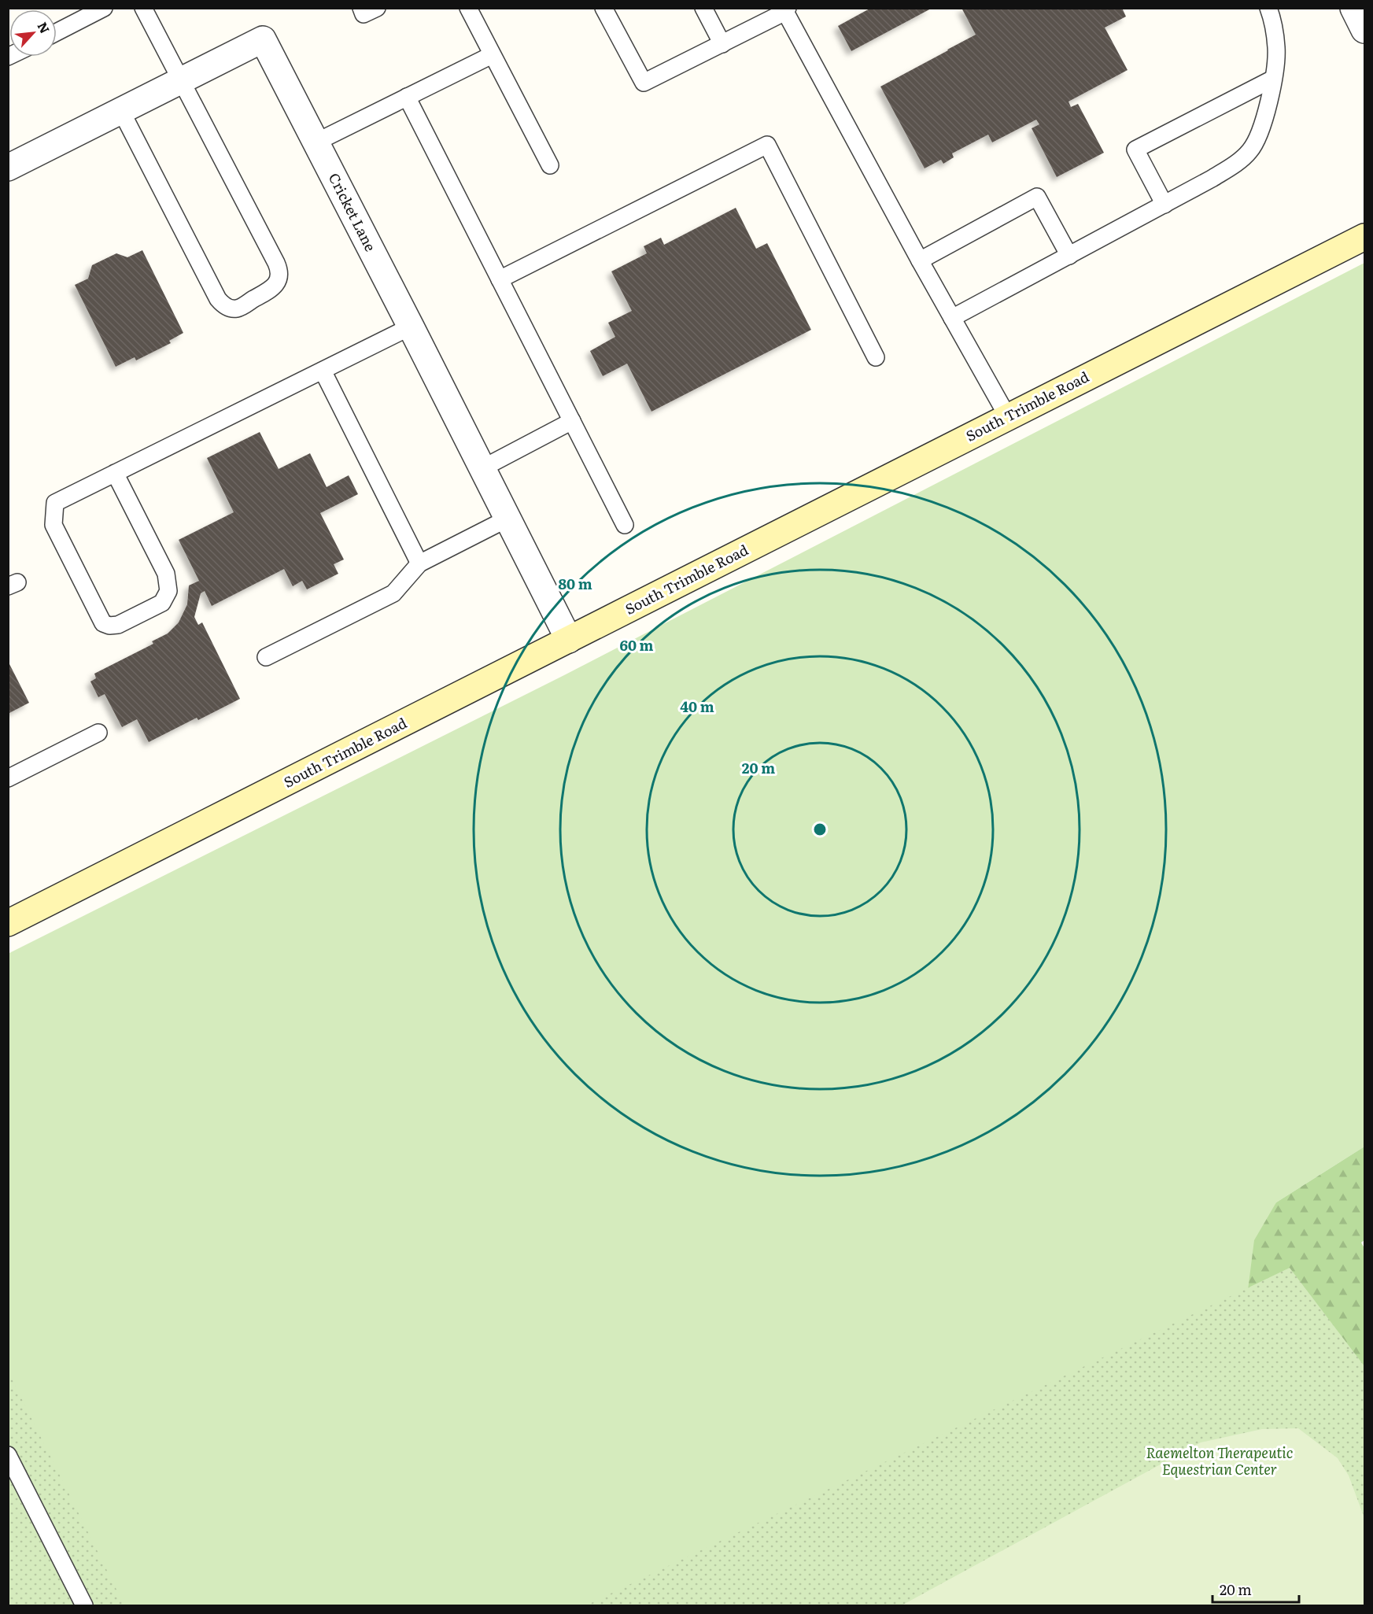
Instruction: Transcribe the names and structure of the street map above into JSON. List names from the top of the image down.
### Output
{
  "streets": {
    "main road": ["South Trimble Road"],
    "street": ["Cricket Lane"]
  },
  "crossings": [
    ["Cricket Lane", "South Trimble Road"]
  ],
  "parks": ["Raemelton Therapeutic Equestrian Center"],
  "scale_bar": "20 m",
  "north": "top right",
  "rings": [
    "80 m",
    "60 m",
    "40 m",
    "20 m"
  ]
}
